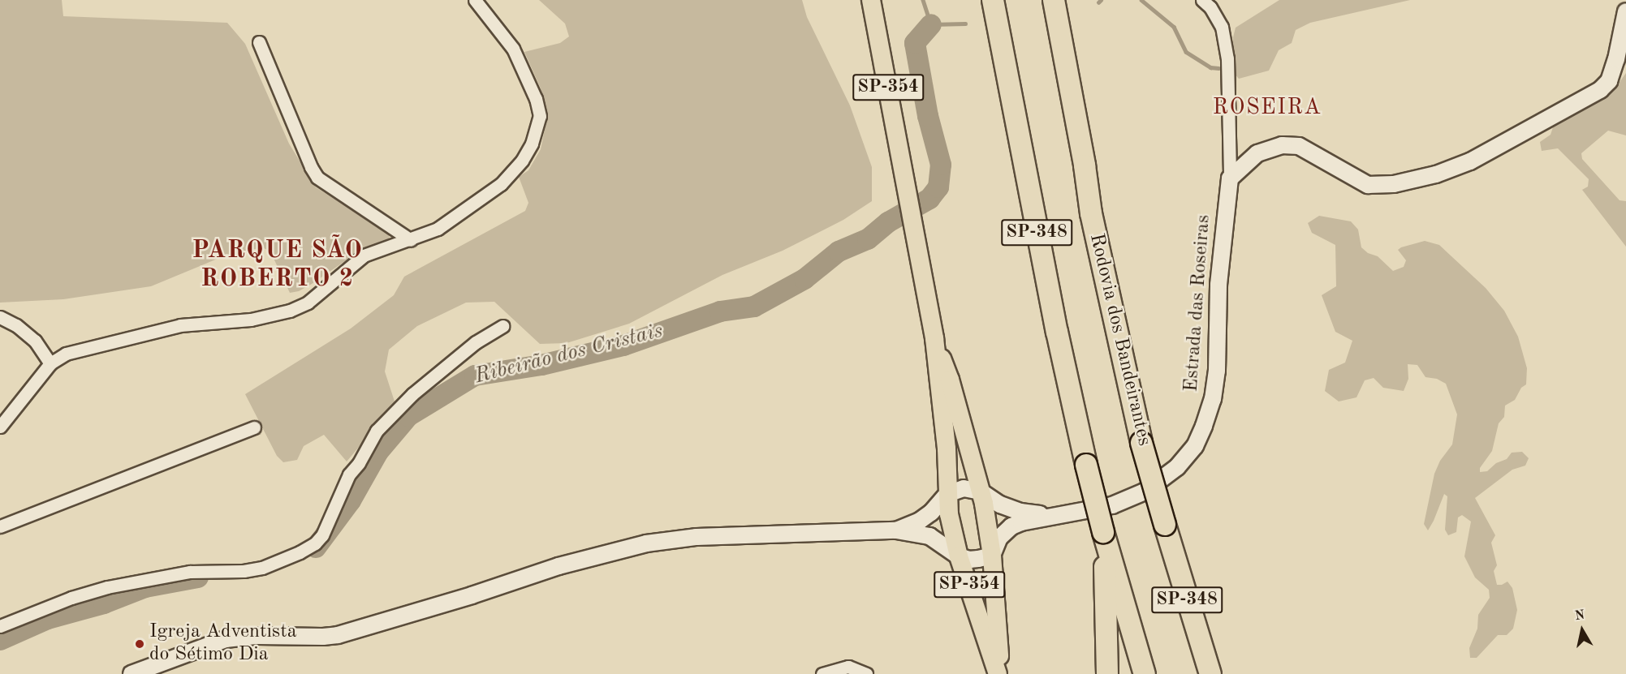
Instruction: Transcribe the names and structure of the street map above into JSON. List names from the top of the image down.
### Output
{
  "streets": {
    "highway": ["SP-348", "Rodovia dos Bandeirantes"],
    "main road": ["SP-354"],
    "street": ["Estrada das Roseiras"]
  },
  "crossings": [
    ["SP-354", "Estrada das Roseiras"]
  ],
  "districts": ["ROSEIRA", "PARQUE SÃO ROBERTO 2"],
  "water": ["Ribeirão dos Cristais"],
  "places": ["Igreja Adventista do Sétimo Dia"],
  "north": "top"
}
